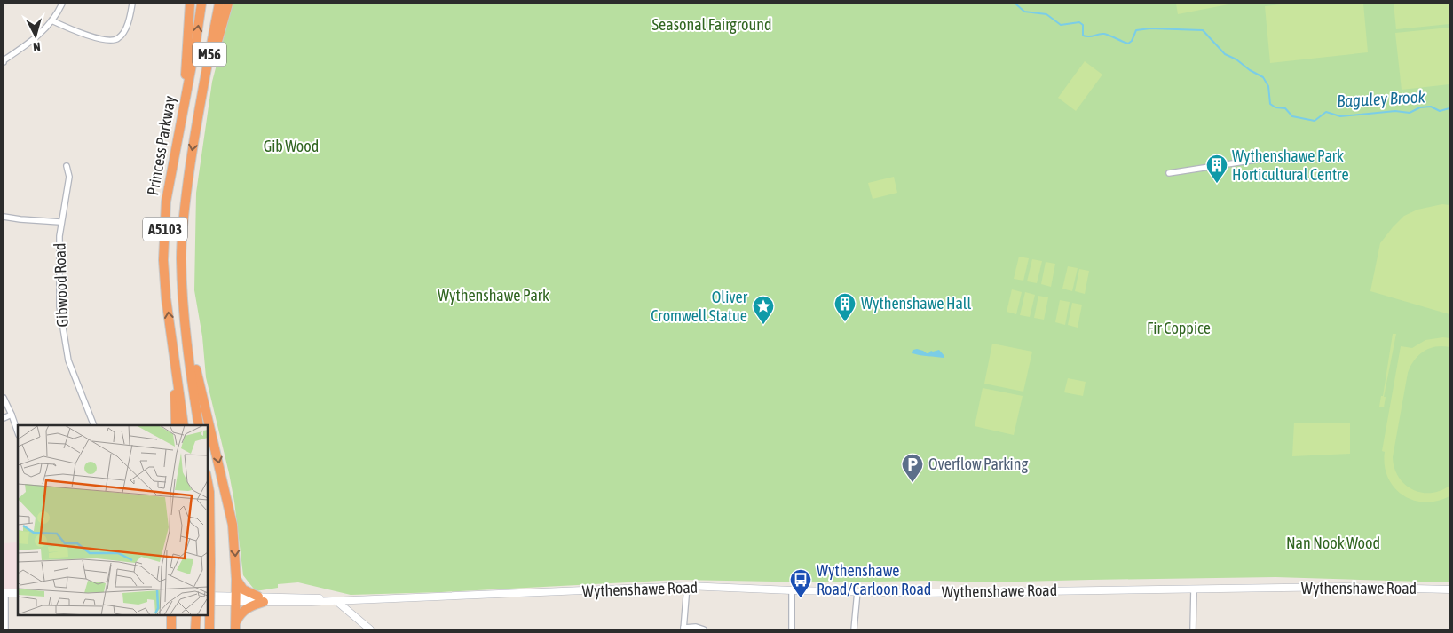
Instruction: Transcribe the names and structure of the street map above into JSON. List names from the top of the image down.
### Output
{
  "streets": {
    "highway": ["M56", "Princess Parkway", "A5103"],
    "main road": ["Wythenshawe Road"],
    "street": ["Gibwood Road"]
  },
  "crossings": [
    ["Princess Parkway", "A5103"]
  ],
  "water": ["Baguley Brook"],
  "parks": [
    "Seasonal Fairground",
    "Gib Wood",
    "Wythenshawe Park",
    "Fir Coppice",
    "Nan Nook Wood"
  ],
  "places": {
    "building": ["Wythenshawe Park Horticultural Centre", "Wythenshawe Hall"],
    "place": ["Oliver Cromwell Statue"],
    "parking": ["Overflow Parking"],
    "bus stop": ["Wythenshawe Road/Carloon Road"]
  },
  "north": "bottom"
}
